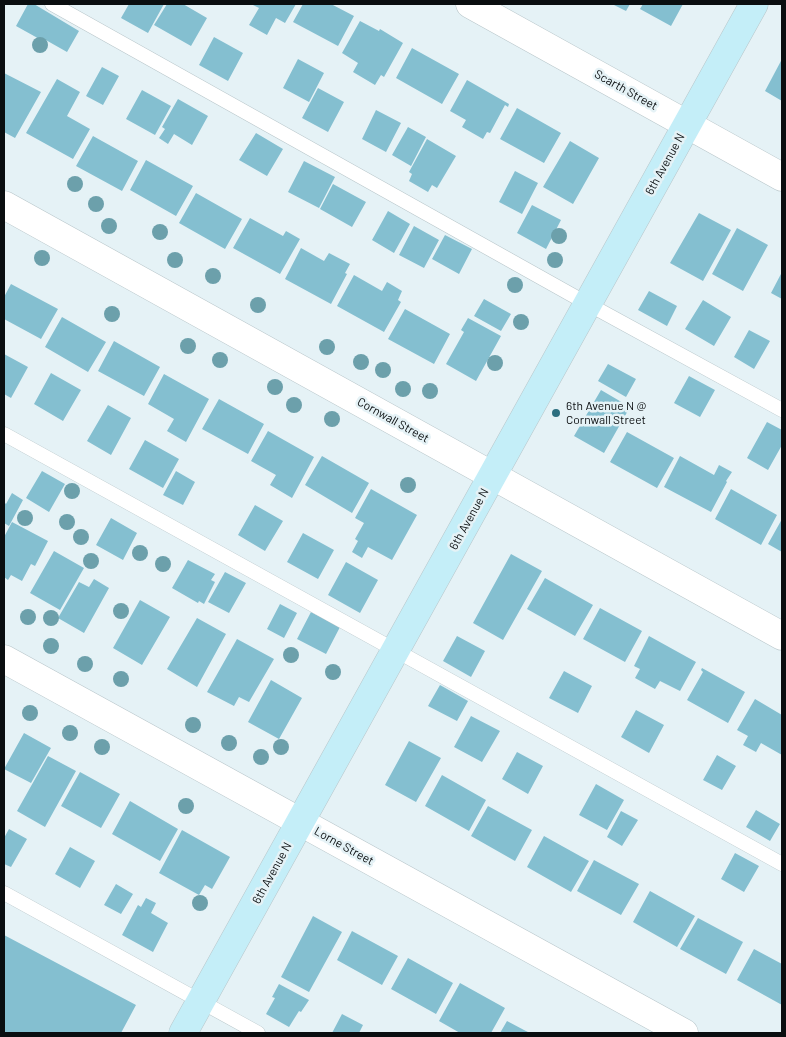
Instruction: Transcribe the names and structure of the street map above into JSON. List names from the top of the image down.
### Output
{
  "streets": {
    "street": [
      "Scarth Street",
      "6th Avenue N",
      "Cornwall Street",
      "Lorne Street"
    ]
  },
  "crossings": [
    ["Scarth Street", "6th Avenue N"],
    ["6th Avenue N", "Cornwall Street"],
    ["6th Avenue N", "Lorne Street"]
  ],
  "places": ["6th Avenue N @ Cornwall Street"]
}
